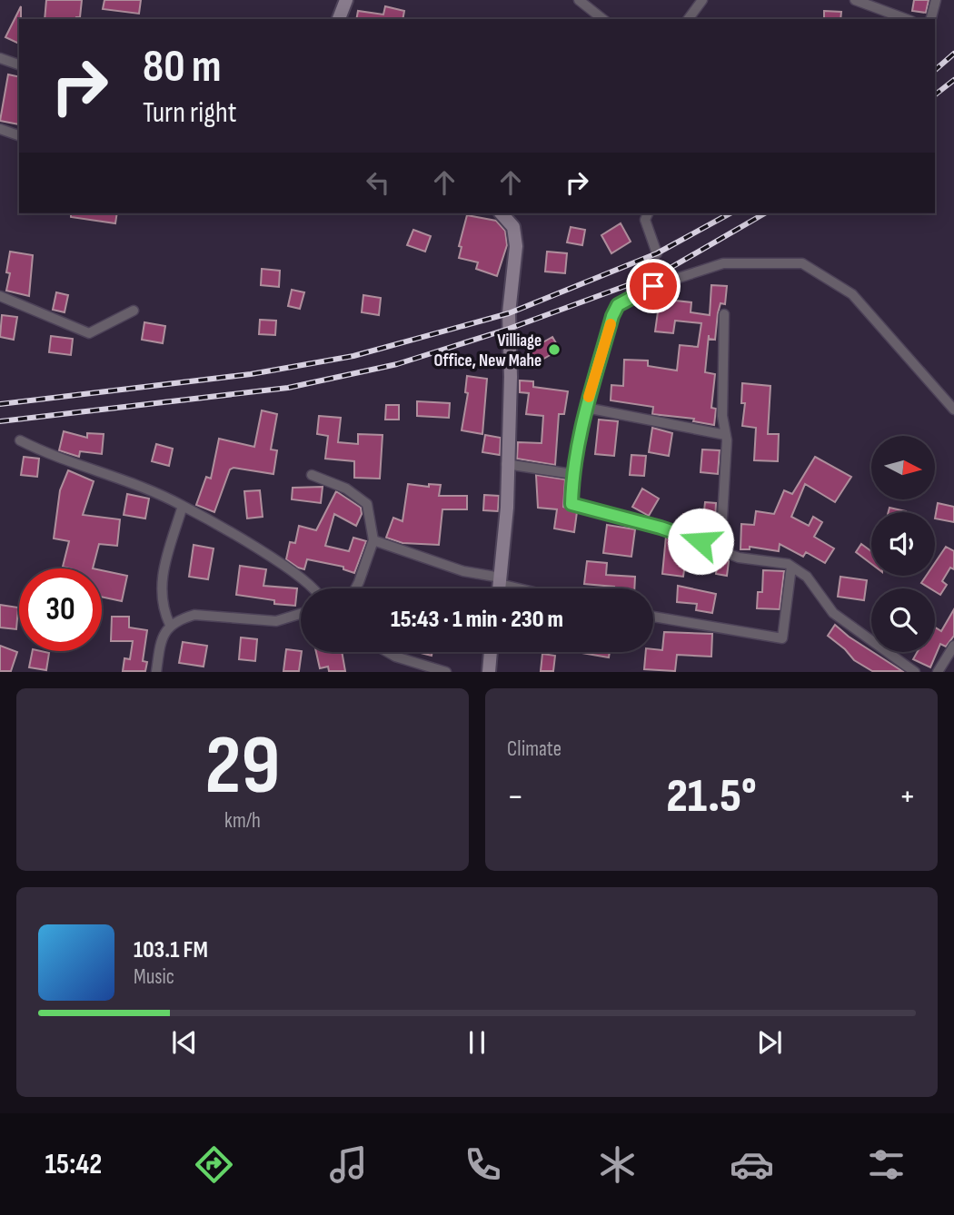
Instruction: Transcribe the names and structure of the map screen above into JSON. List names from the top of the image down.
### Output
{
  "places": ["Villiage Office, New Mahe"],
  "north": "right",
  "page": {
    "turn": ["80 m", "Turn right"],
    "limit": "30",
    "trip": "15:43 · 1 min · 230 m",
    "tile": [
      ["29", "km/h"],
      "Climate"
    ],
    "heat": ["−", "21.5°", "+"],
    "song": ["103.1 FM", "Music"],
    "tabs": "15:42"
  }
}
